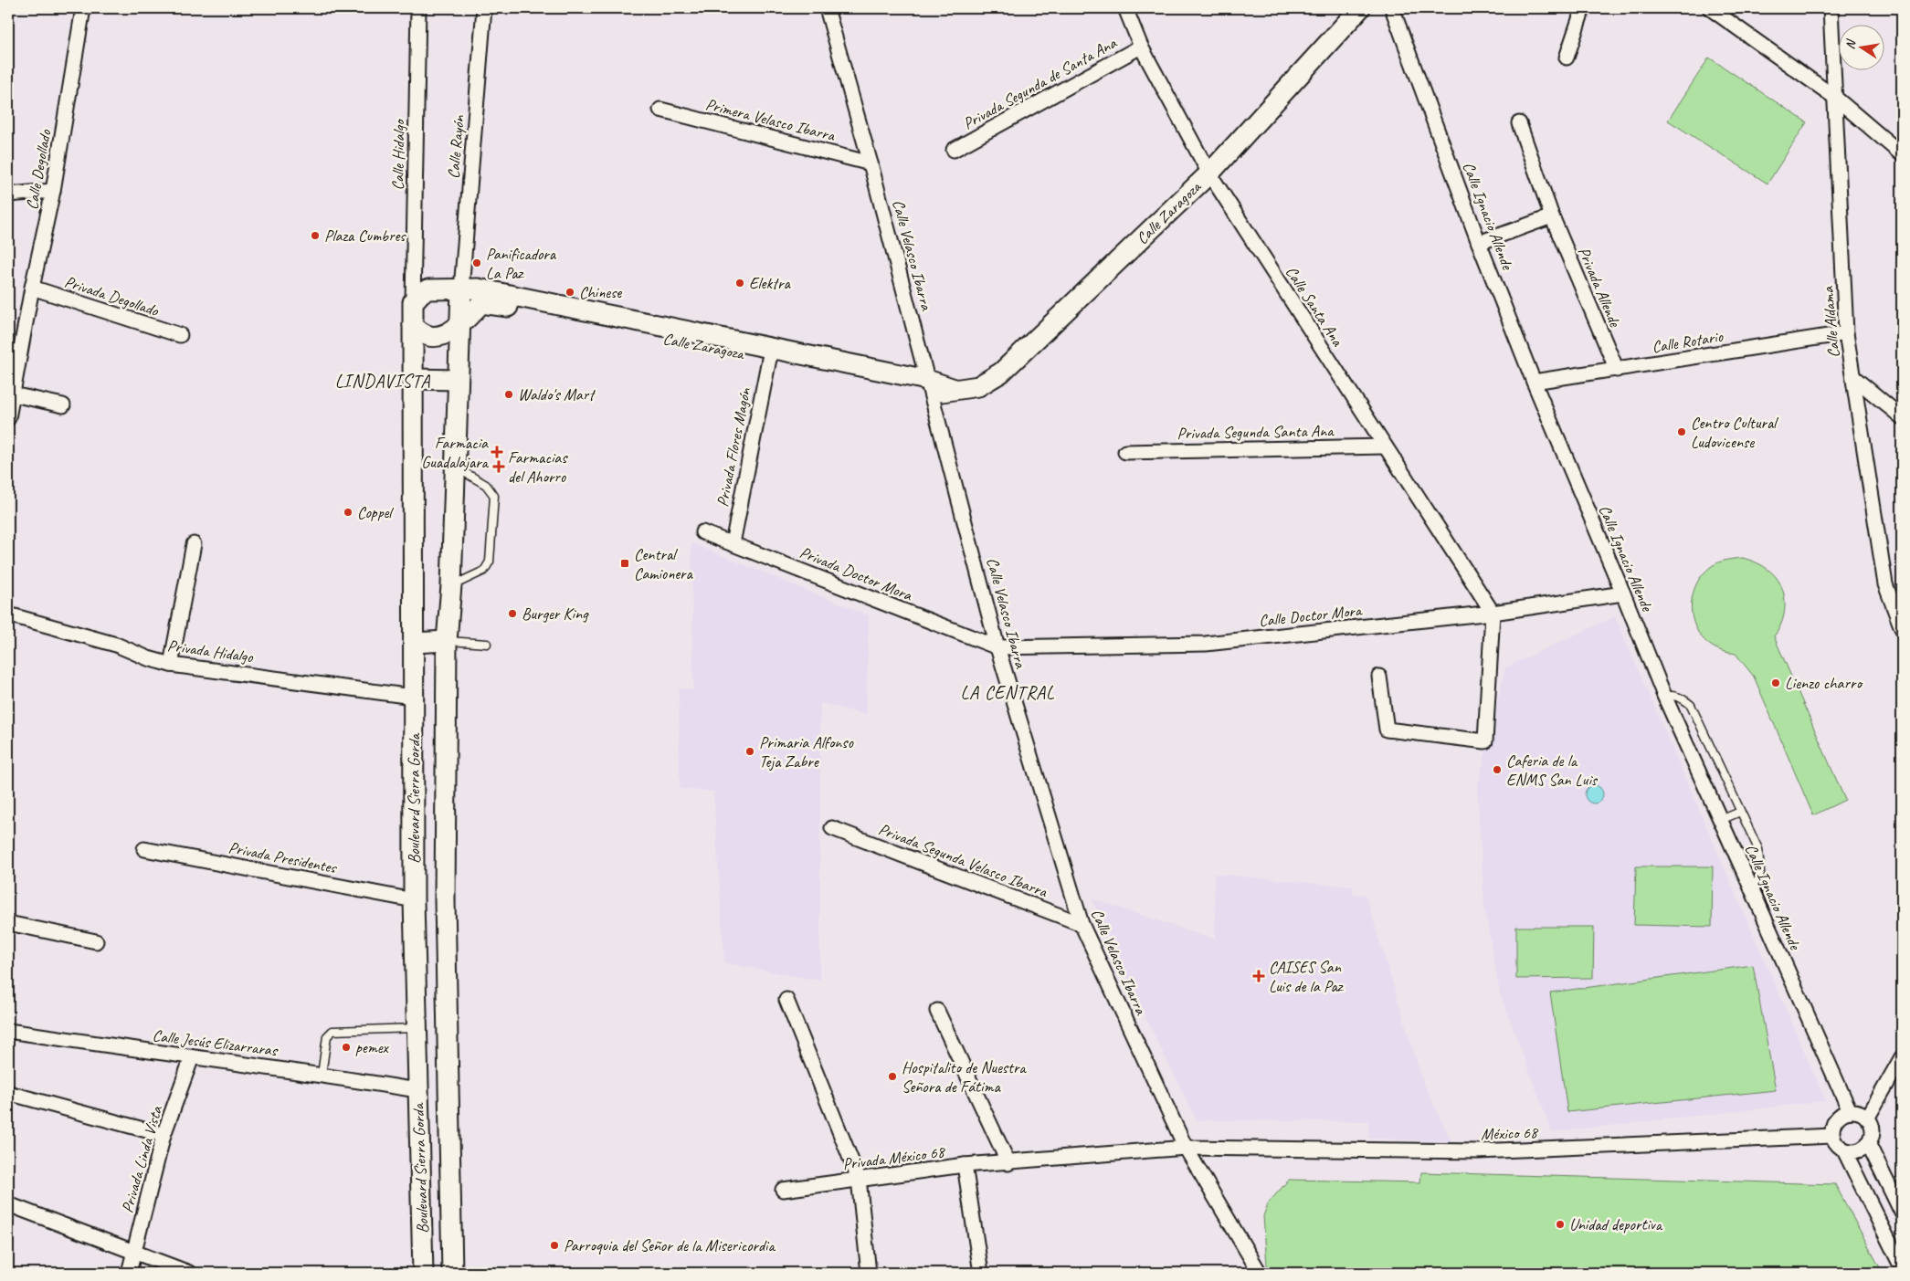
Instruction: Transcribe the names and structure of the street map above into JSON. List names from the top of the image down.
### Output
{
  "streets": {
    "main road": ["Calle Zaragoza", "Boulevard Sierra Gorda"],
    "street": [
      "Privada Segunda de Santa Ana",
      "Primera Velasco Ibarra",
      "Calle Rayón",
      "Calle Hidalgo",
      "Calle Degollado",
      "Calle Ignacio Allende",
      "Calle Velasco Ibarra",
      "Privada Allende",
      "Privada Degollado",
      "Calle Santa Ana",
      "Calle Aldama",
      "Calle Rotario",
      "Privada Segunda Santa Ana",
      "Privada Flores Magón",
      "Privada Doctor Mora",
      "Calle Doctor Mora",
      "Privada Hidalgo",
      "Privada Presidentes",
      "Privada Segunda Velasco Ibarra",
      "Calle Jesús Elizarraras",
      "México 68",
      "Privada México 68",
      "Privada Linda Vista"
    ]
  },
  "crossings": [
    ["Privada Segunda de Santa Ana", "Calle Santa Ana"],
    ["Primera Velasco Ibarra", "Calle Velasco Ibarra"],
    ["Calle Rayón", "Calle Hidalgo"],
    ["Calle Rayón", "Calle Zaragoza"],
    ["Calle Rayón", "Boulevard Sierra Gorda"],
    ["Calle Hidalgo", "Calle Zaragoza"],
    ["Calle Hidalgo", "Boulevard Sierra Gorda"],
    ["Calle Degollado", "Privada Degollado"],
    ["Calle Zaragoza", "Calle Velasco Ibarra"],
    ["Calle Zaragoza", "Calle Santa Ana"],
    ["Calle Zaragoza", "Privada Flores Magón"],
    ["Calle Zaragoza", "Boulevard Sierra Gorda"],
    ["Calle Ignacio Allende", "Calle Rotario"],
    ["Calle Ignacio Allende", "Calle Doctor Mora"],
    ["Calle Ignacio Allende", "México 68"],
    ["Calle Velasco Ibarra", "Privada Doctor Mora"],
    ["Calle Velasco Ibarra", "Calle Doctor Mora"],
    ["Calle Velasco Ibarra", "Privada Segunda Velasco Ibarra"],
    ["Calle Velasco Ibarra", "México 68"],
    ["Calle Velasco Ibarra", "Privada México 68"],
    ["Privada Allende", "Calle Rotario"],
    ["Calle Santa Ana", "Privada Segunda Santa Ana"],
    ["Calle Santa Ana", "Calle Doctor Mora"],
    ["Calle Aldama", "Calle Rotario"],
    ["Privada Flores Magón", "Privada Doctor Mora"],
    ["Privada Doctor Mora", "Calle Doctor Mora"],
    ["Privada Hidalgo", "Boulevard Sierra Gorda"],
    ["Boulevard Sierra Gorda", "Privada Presidentes"],
    ["Boulevard Sierra Gorda", "Calle Jesús Elizarraras"],
    ["Calle Jesús Elizarraras", "Privada Linda Vista"],
    ["México 68", "Privada México 68"]
  ],
  "districts": ["LINDAVISTA", "LA CENTRAL"],
  "places": {
    "other": [
      "Plaza Cumbres",
      "Panificadora La Paz",
      "Elektra",
      "Chinese",
      "Waldo's Mart",
      "Centro Cultural Ludovicense",
      "Coppel",
      "Burger King",
      "Lienzo charro",
      "Primaria Alfonso Teja Zabre",
      "Caferia de la ENMS San Luis",
      "pemex",
      "Hospitalito de Nuestra Señora de Fátima",
      "Unidad deportiva",
      "Parroquia del Señor de la Misericordia"
    ],
    "health": ["Farmacia Guadalajara", "Farmacias del Ahorro", "CAISES San Luis de la Paz"],
    "transit": ["Central Camionera"]
  },
  "north": "left"
}
